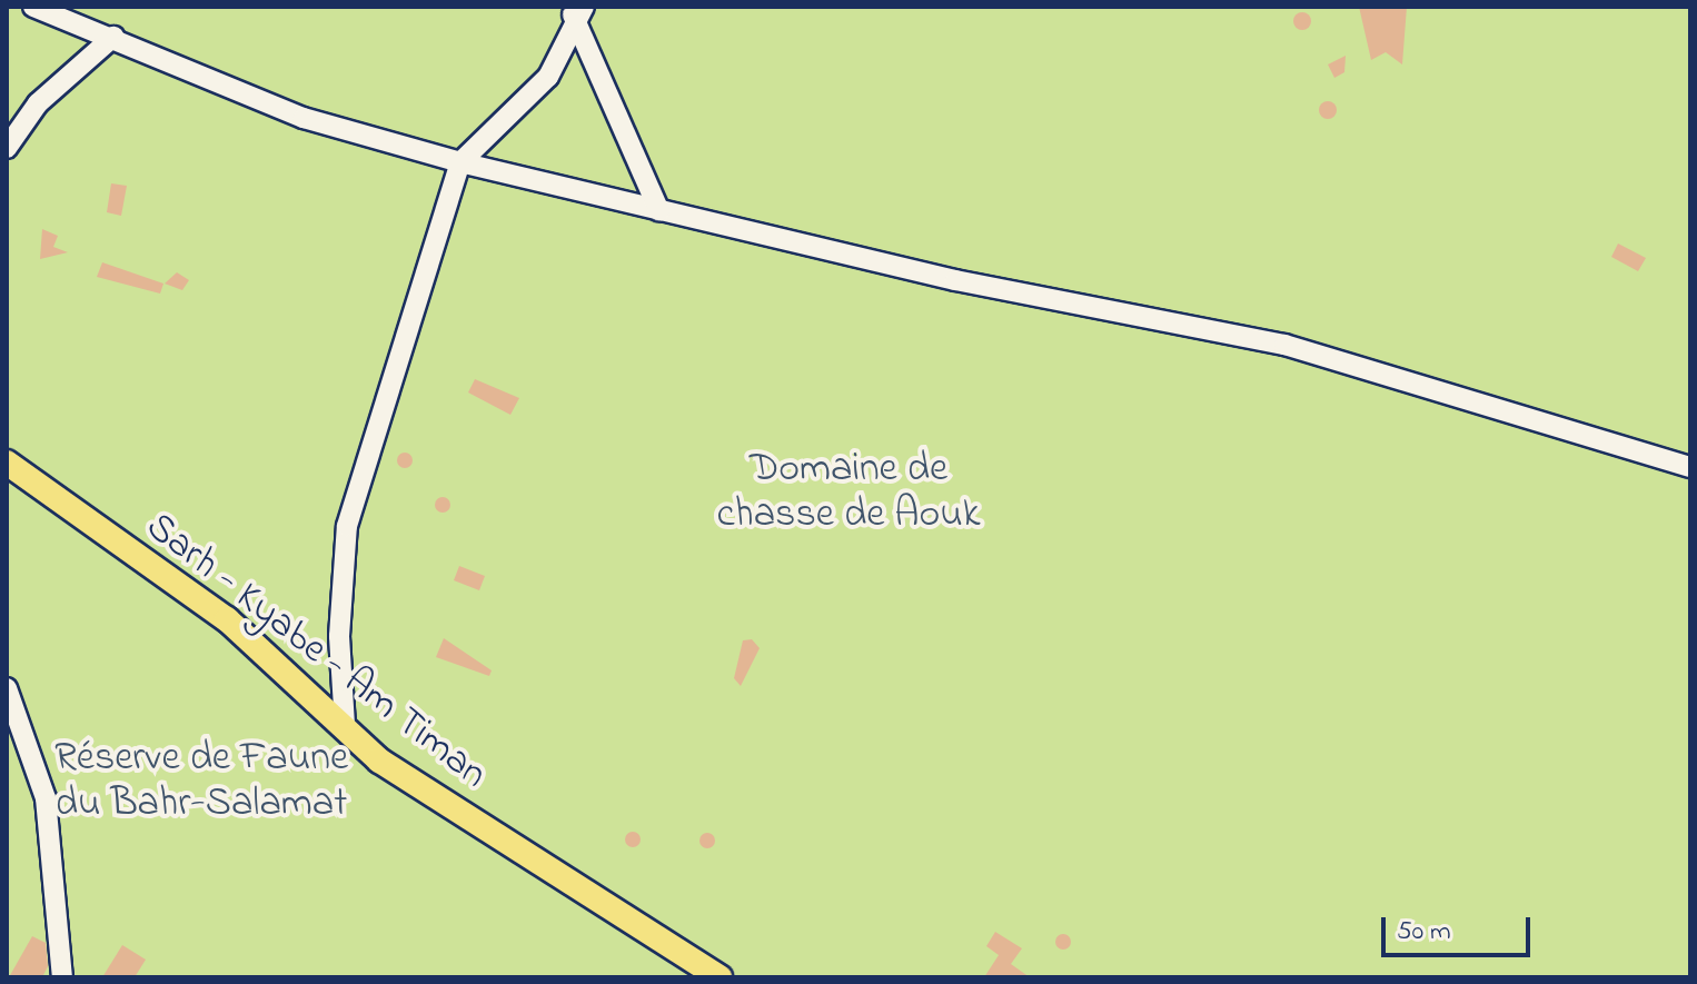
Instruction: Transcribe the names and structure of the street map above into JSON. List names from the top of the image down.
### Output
{
  "streets": {
    "main road": ["Sarh - Kyabe - Am Timan"]
  },
  "parks": ["Domaine de chasse de Aouk", "Réserve de Faune du Bahr-Salamat"],
  "scale_bar": "50 m"
}
